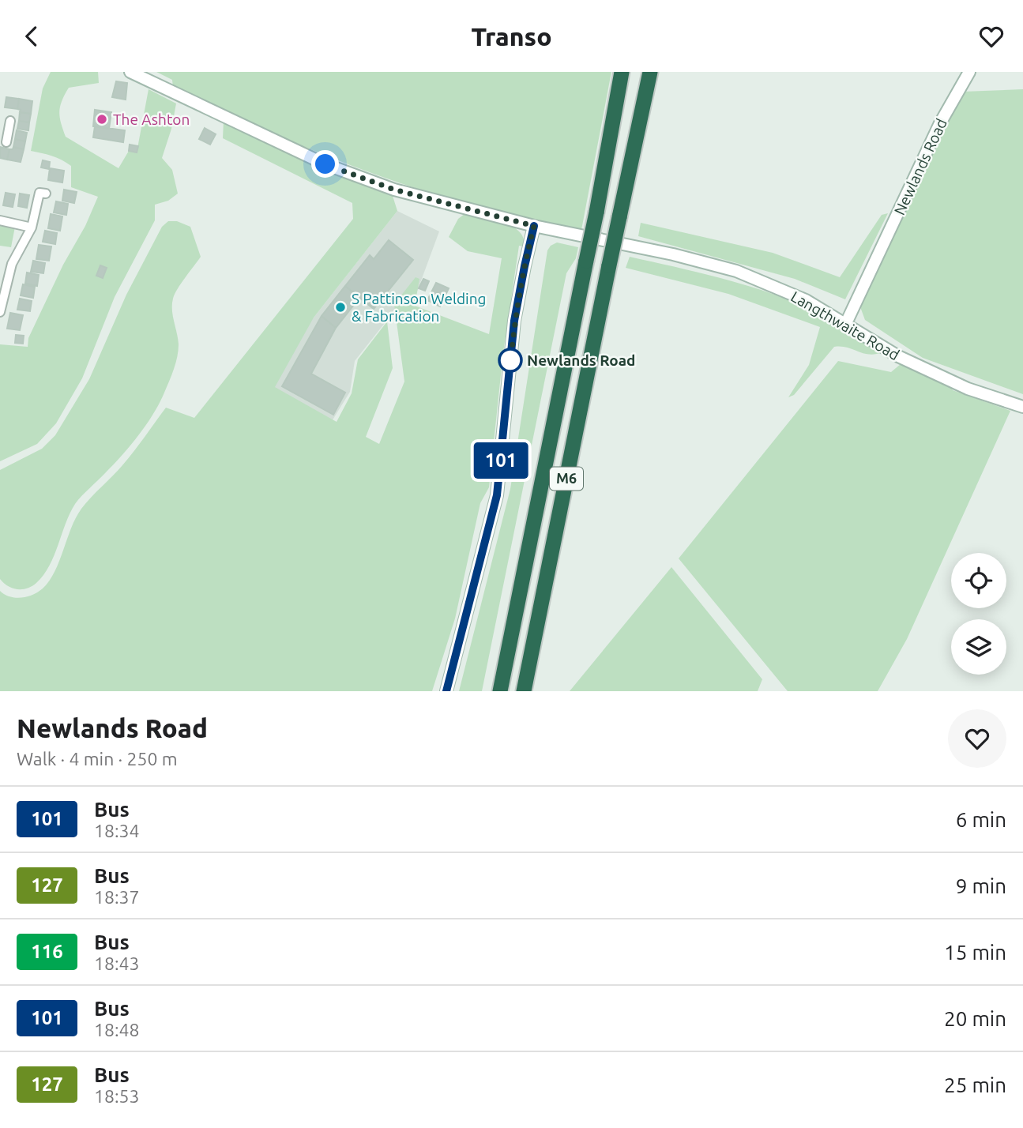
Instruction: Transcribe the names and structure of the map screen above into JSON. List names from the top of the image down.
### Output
{
  "streets": {
    "highway": ["M6"],
    "street": ["Newlands Road", "Langthwaite Road"]
  },
  "crossings": [
    ["Newlands Road", "Langthwaite Road"]
  ],
  "places": ["The Ashton", "S Pattinson Welding & Fabrication", "Newlands Road"],
  "lines": ["bus line 101"],
  "page": {
    "header": "Transo",
    "on_map": "101",
    "heading": ["Newlands Road", "Walk · 4 min · 250 m"],
    "list": [
      {
        "mark": "101",
        "name": "Bus",
        "note": "18:34",
        "value": "6 min"
      },
      {
        "mark": "127",
        "name": "Bus",
        "note": "18:37",
        "value": "9 min"
      },
      {
        "mark": "116",
        "name": "Bus",
        "note": "18:43",
        "value": "15 min"
      },
      {
        "mark": "101",
        "name": "Bus",
        "note": "18:48",
        "value": "20 min"
      },
      {
        "mark": "127",
        "name": "Bus",
        "note": "18:53",
        "value": "25 min"
      }
    ]
  }
}
